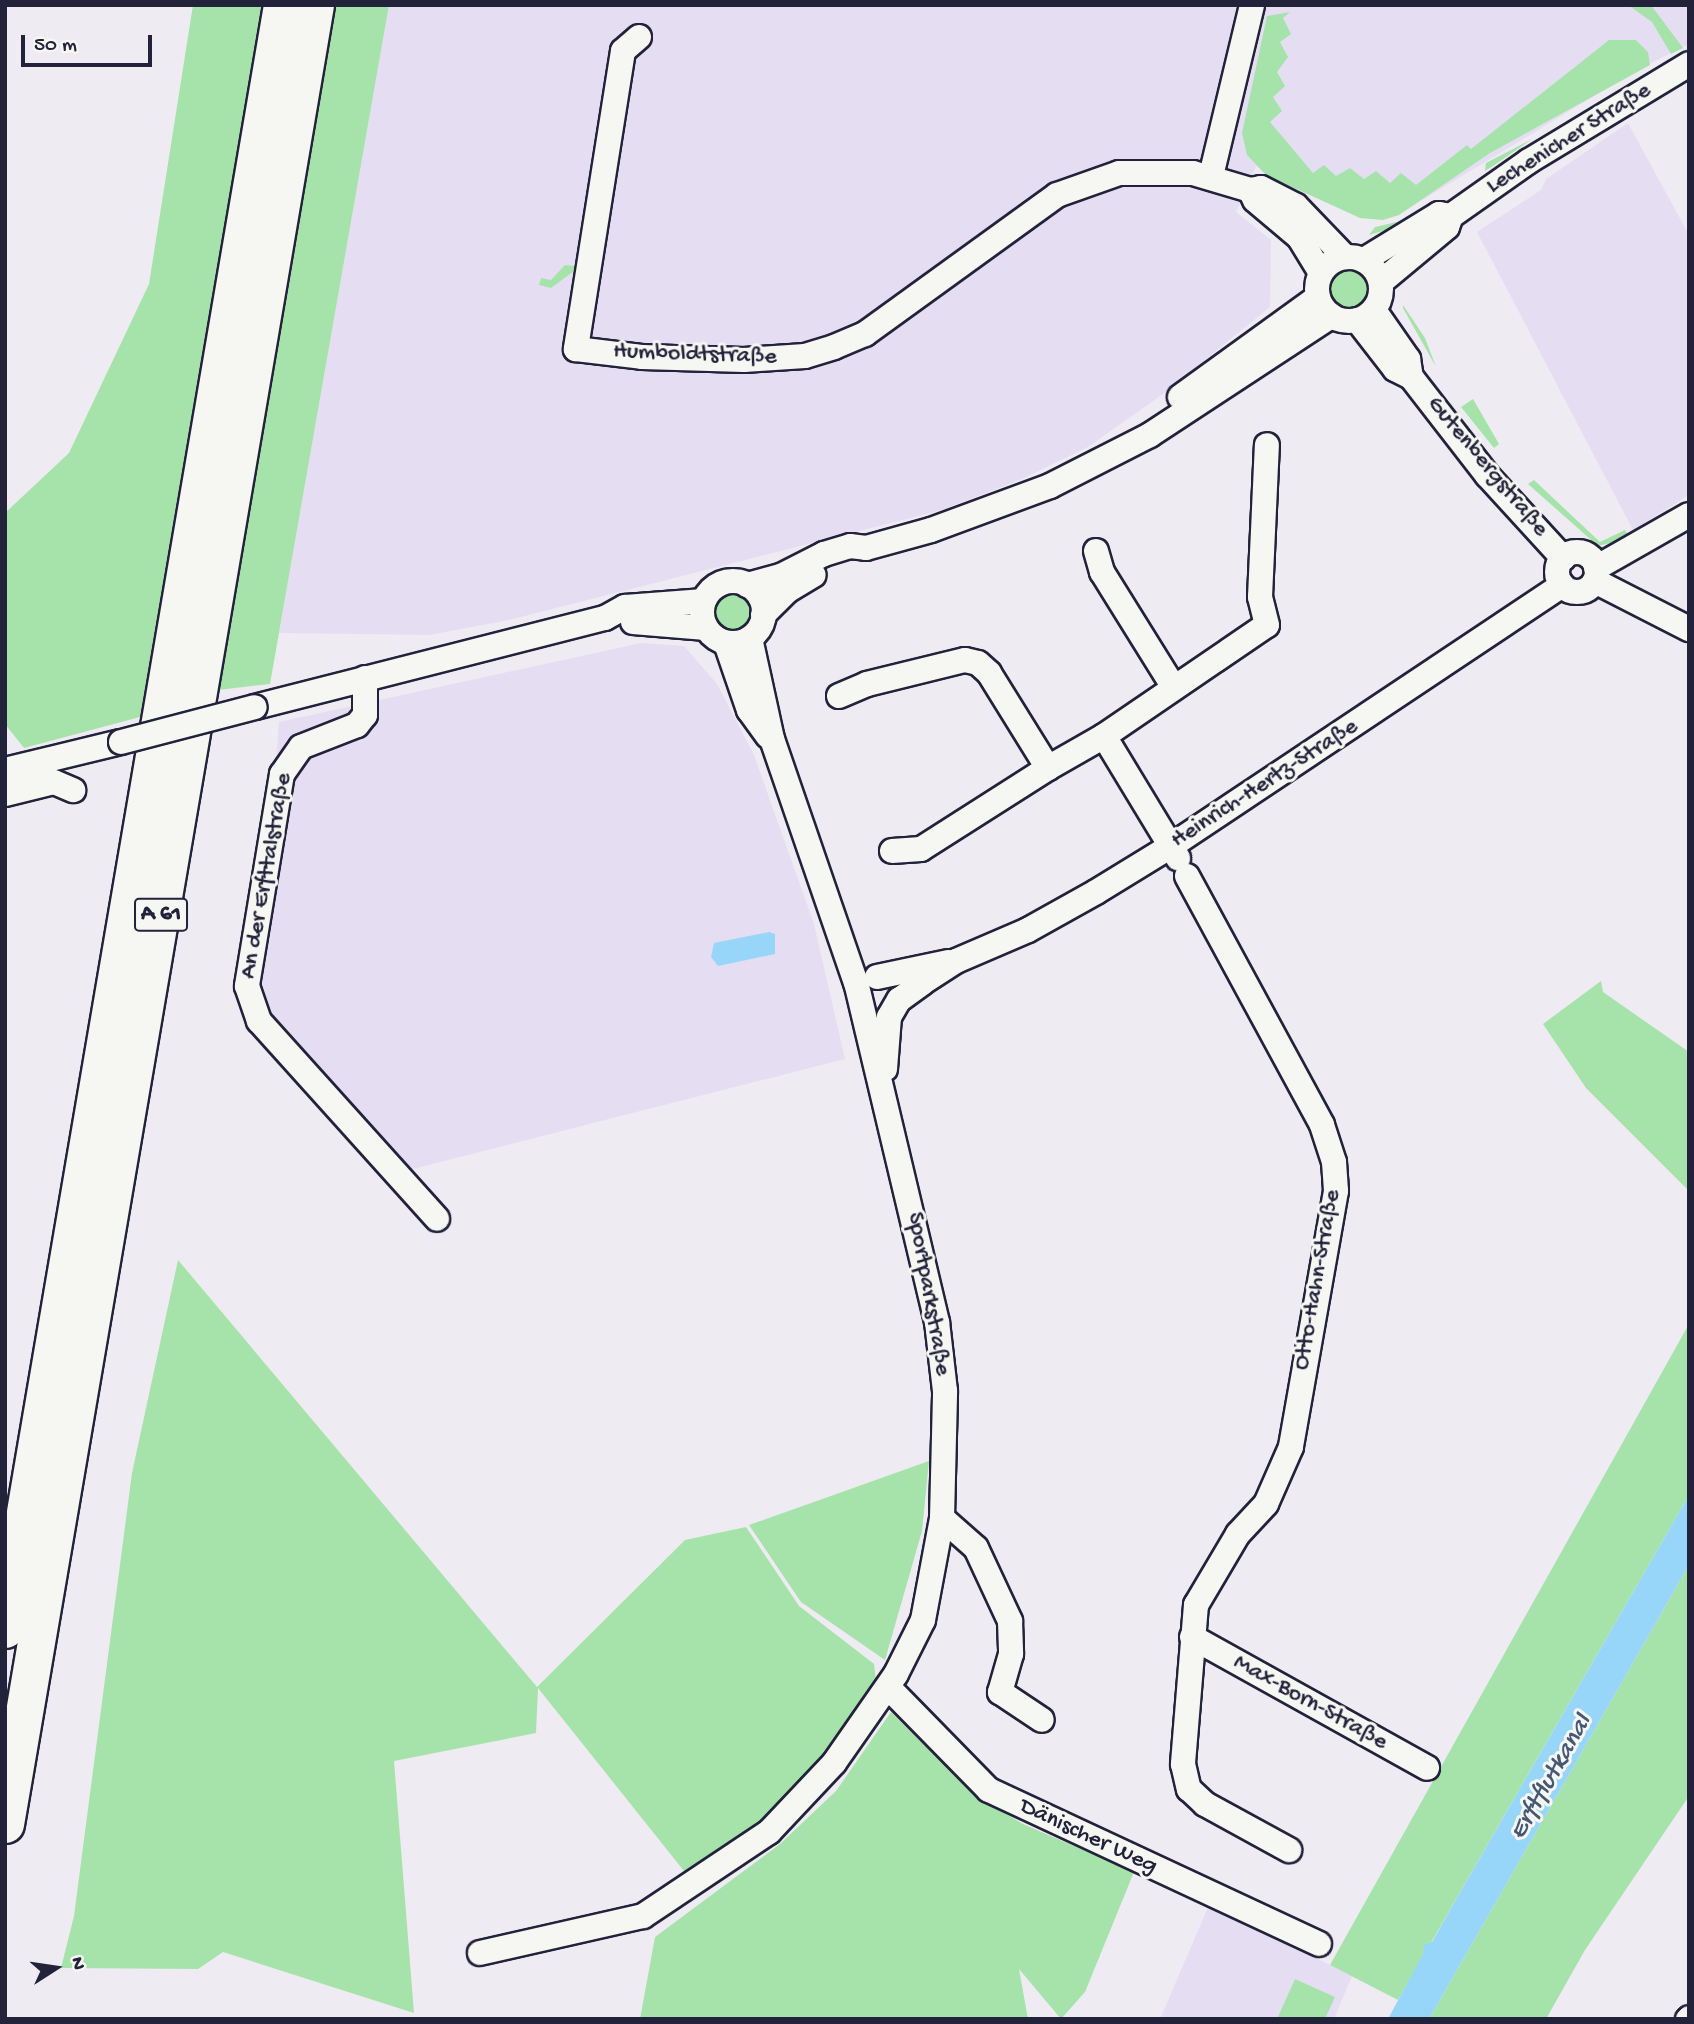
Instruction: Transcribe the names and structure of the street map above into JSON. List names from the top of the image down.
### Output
{
  "streets": {
    "highway": ["A 61"],
    "street": [
      "Lechenicher Straße",
      "Humboldtstraße",
      "Gutenbergstraße",
      "Heinrich-Hertz-Straße",
      "An der Erfttalstraße",
      "Otto-Hahn-Straße",
      "Sportparkstraße",
      "Max-Born-Straße",
      "Dänischer Weg"
    ]
  },
  "crossings": [
    ["Lechenicher Straße", "Humboldtstraße"],
    ["Gutenbergstraße", "Heinrich-Hertz-Straße"],
    ["Heinrich-Hertz-Straße", "Otto-Hahn-Straße"],
    ["Heinrich-Hertz-Straße", "Sportparkstraße"],
    ["Otto-Hahn-Straße", "Max-Born-Straße"],
    ["Sportparkstraße", "Dänischer Weg"]
  ],
  "water": ["Erftflutkanal"],
  "scale_bar": "50 m",
  "north": "right"
}
